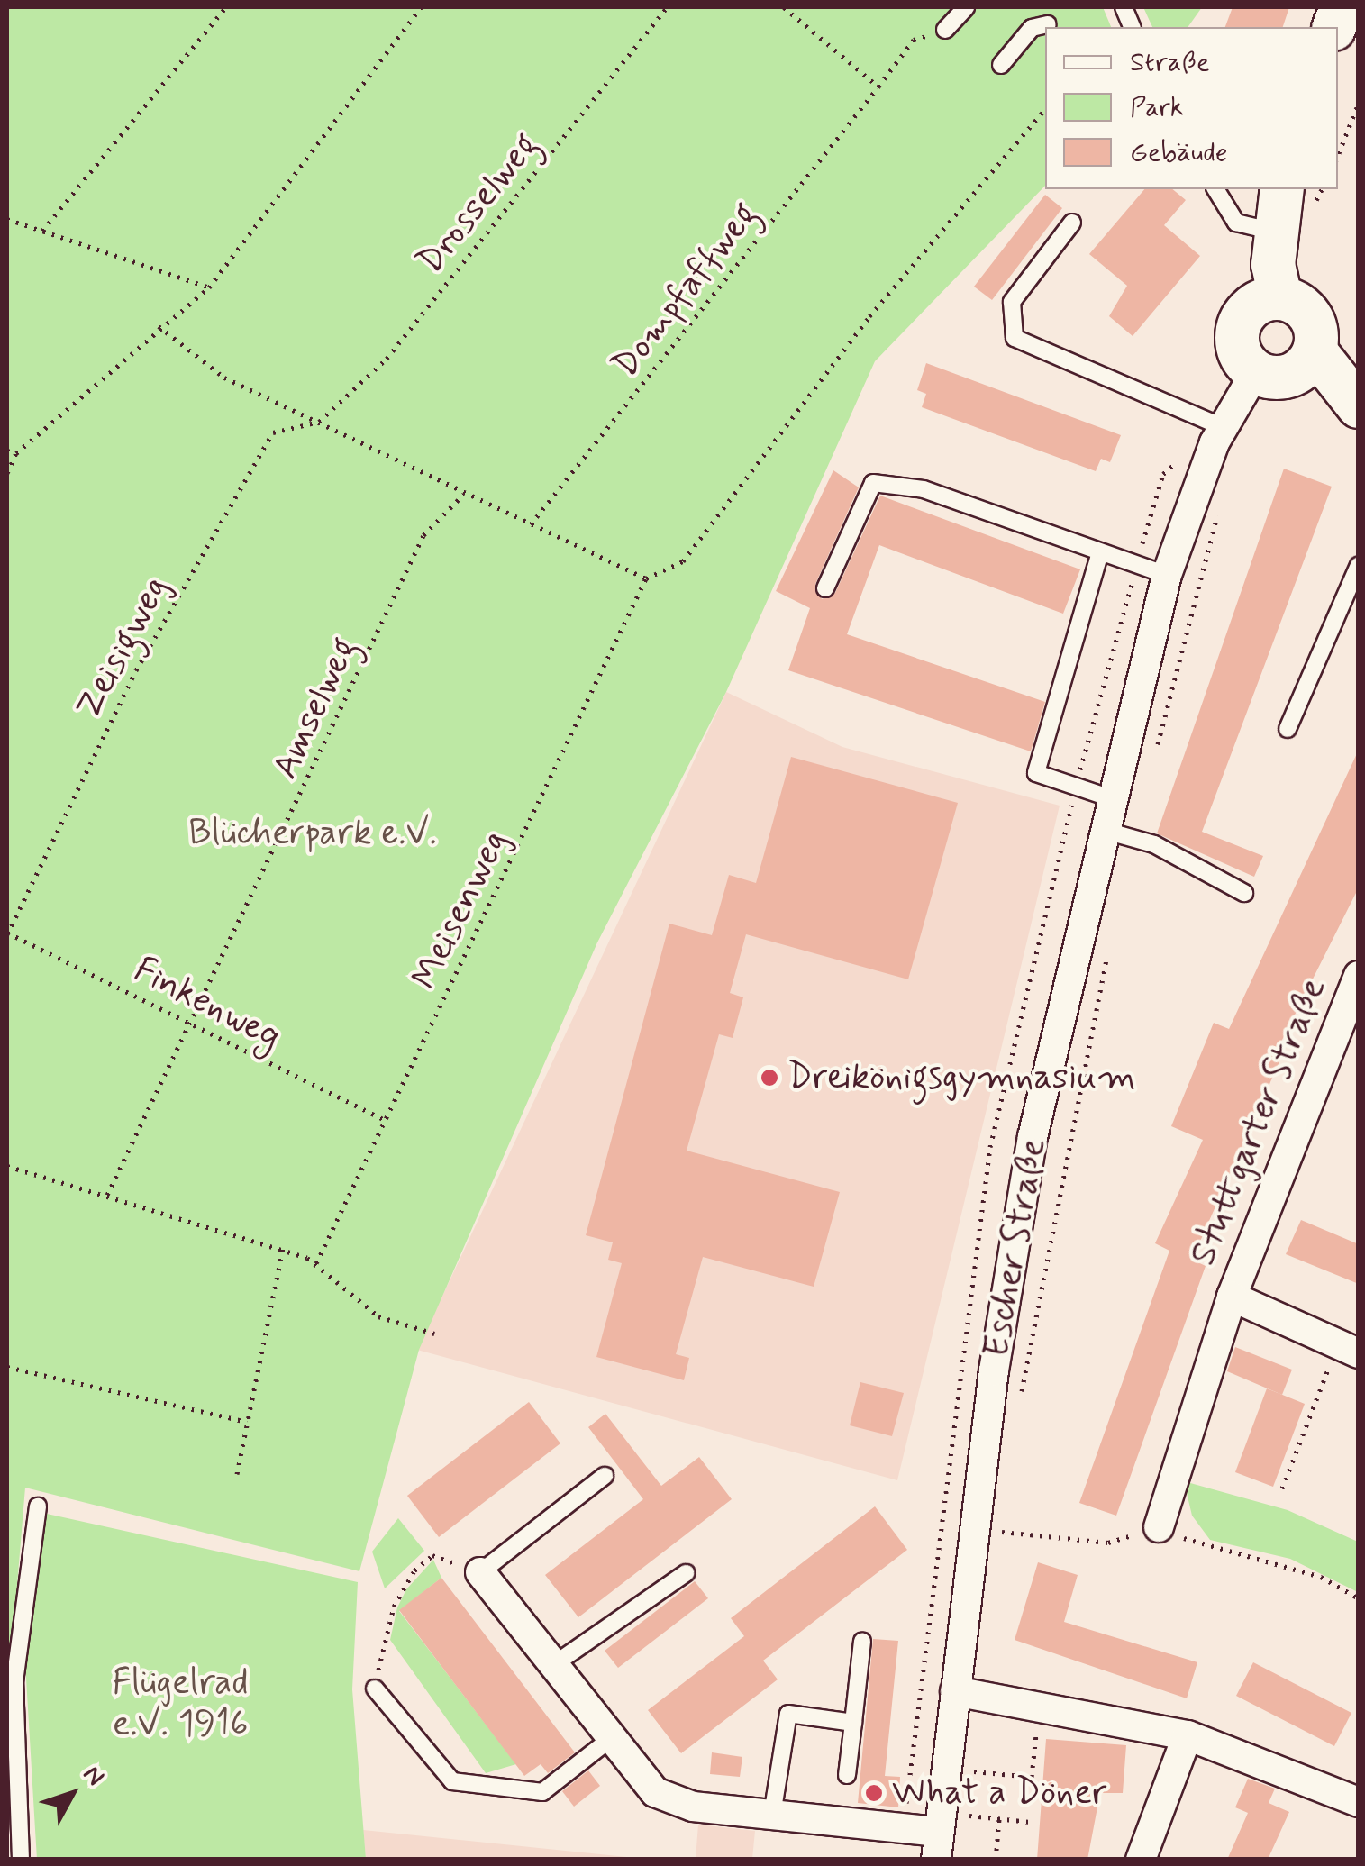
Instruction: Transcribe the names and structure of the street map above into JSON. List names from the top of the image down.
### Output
{
  "streets": {
    "street": ["Stuttgarter Straße", "Escher Straße"],
    "path": [
      "Drosselweg",
      "Dompfaffweg",
      "Zeisigweg",
      "Amselweg",
      "Meisenweg",
      "Finkenweg"
    ]
  },
  "crossings": [
    ["Drosselweg", "Zeisigweg"],
    ["Zeisigweg", "Finkenweg"],
    ["Amselweg", "Finkenweg"],
    ["Meisenweg", "Finkenweg"]
  ],
  "parks": ["Blücherpark e.V.", "Flügelrad e.V. 1916"],
  "places": ["Dreikönigsgymnasium", "What a Döner"],
  "legend": ["Straße", "Park", "Gebäude"],
  "north": "top right"
}
